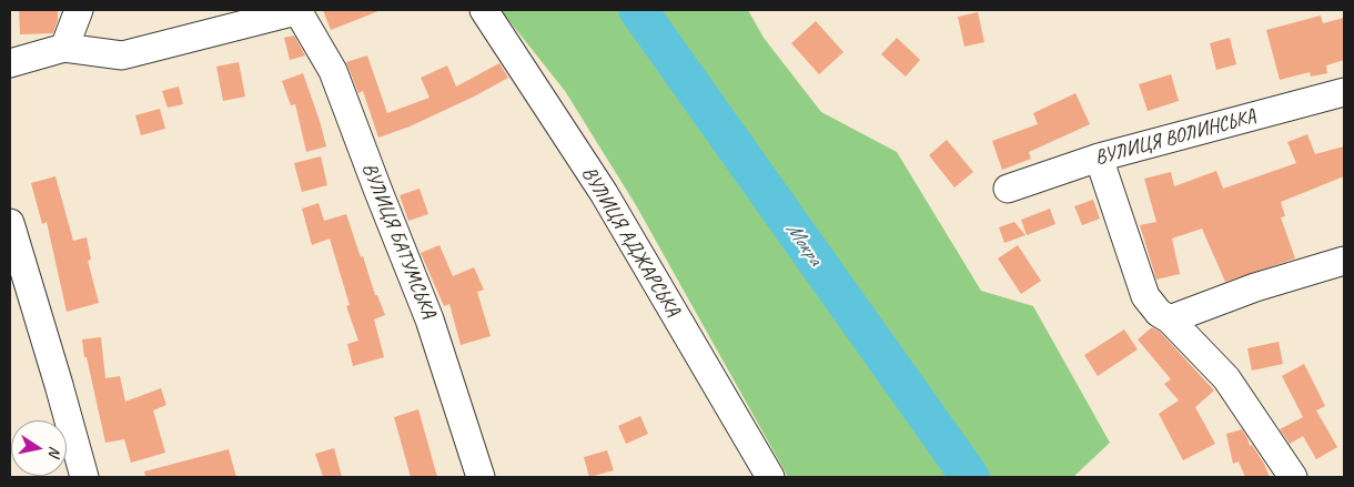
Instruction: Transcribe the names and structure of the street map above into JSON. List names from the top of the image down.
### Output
{
  "streets": {
    "street": ["ВУЛИЦЯ ВОЛИНСЬКА", "ВУЛИЦЯ БАТУМСЬКА", "ВУЛИЦЯ АДЖАРСЬКА"]
  },
  "water": ["Мокра"],
  "north": "right"
}
